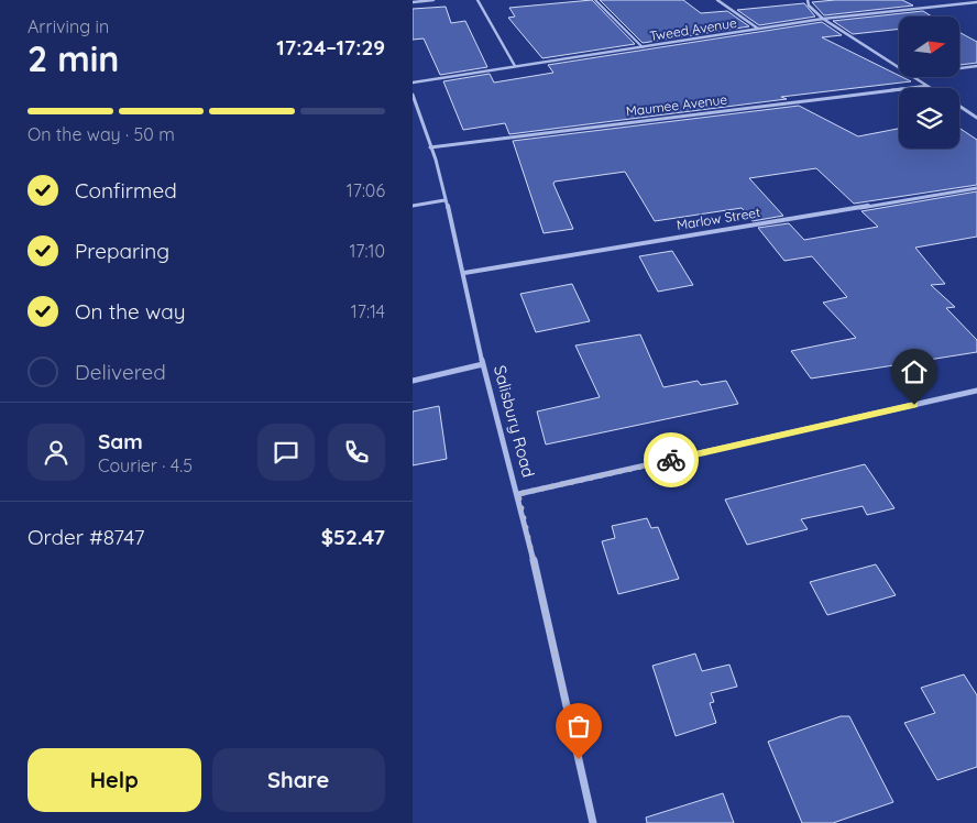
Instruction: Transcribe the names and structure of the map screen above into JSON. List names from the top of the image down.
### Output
{
  "streets": {
    "street": [
      "Tweed Avenue",
      "Maumee Avenue",
      "Marlow Street",
      "Salisbury Road"
    ]
  },
  "crossings": [
    ["Maumee Avenue", "Salisbury Road"],
    ["Marlow Street", "Salisbury Road"]
  ],
  "north": "right",
  "page": {
    "heading": ["2 min", "Arriving in", "17:24–17:29"],
    "panel": [
      "Sam",
      "Courier · 4.5",
      "Order #8747",
      "$52.47"
    ],
    "bar": "On the way · 50 m",
    "list": [
      ["Confirmed", "17:06"],
      ["Preparing", "17:10"],
      ["On the way", "17:14"],
      "Delivered"
    ],
    "buttons": ["Help", "Share"]
  }
}
